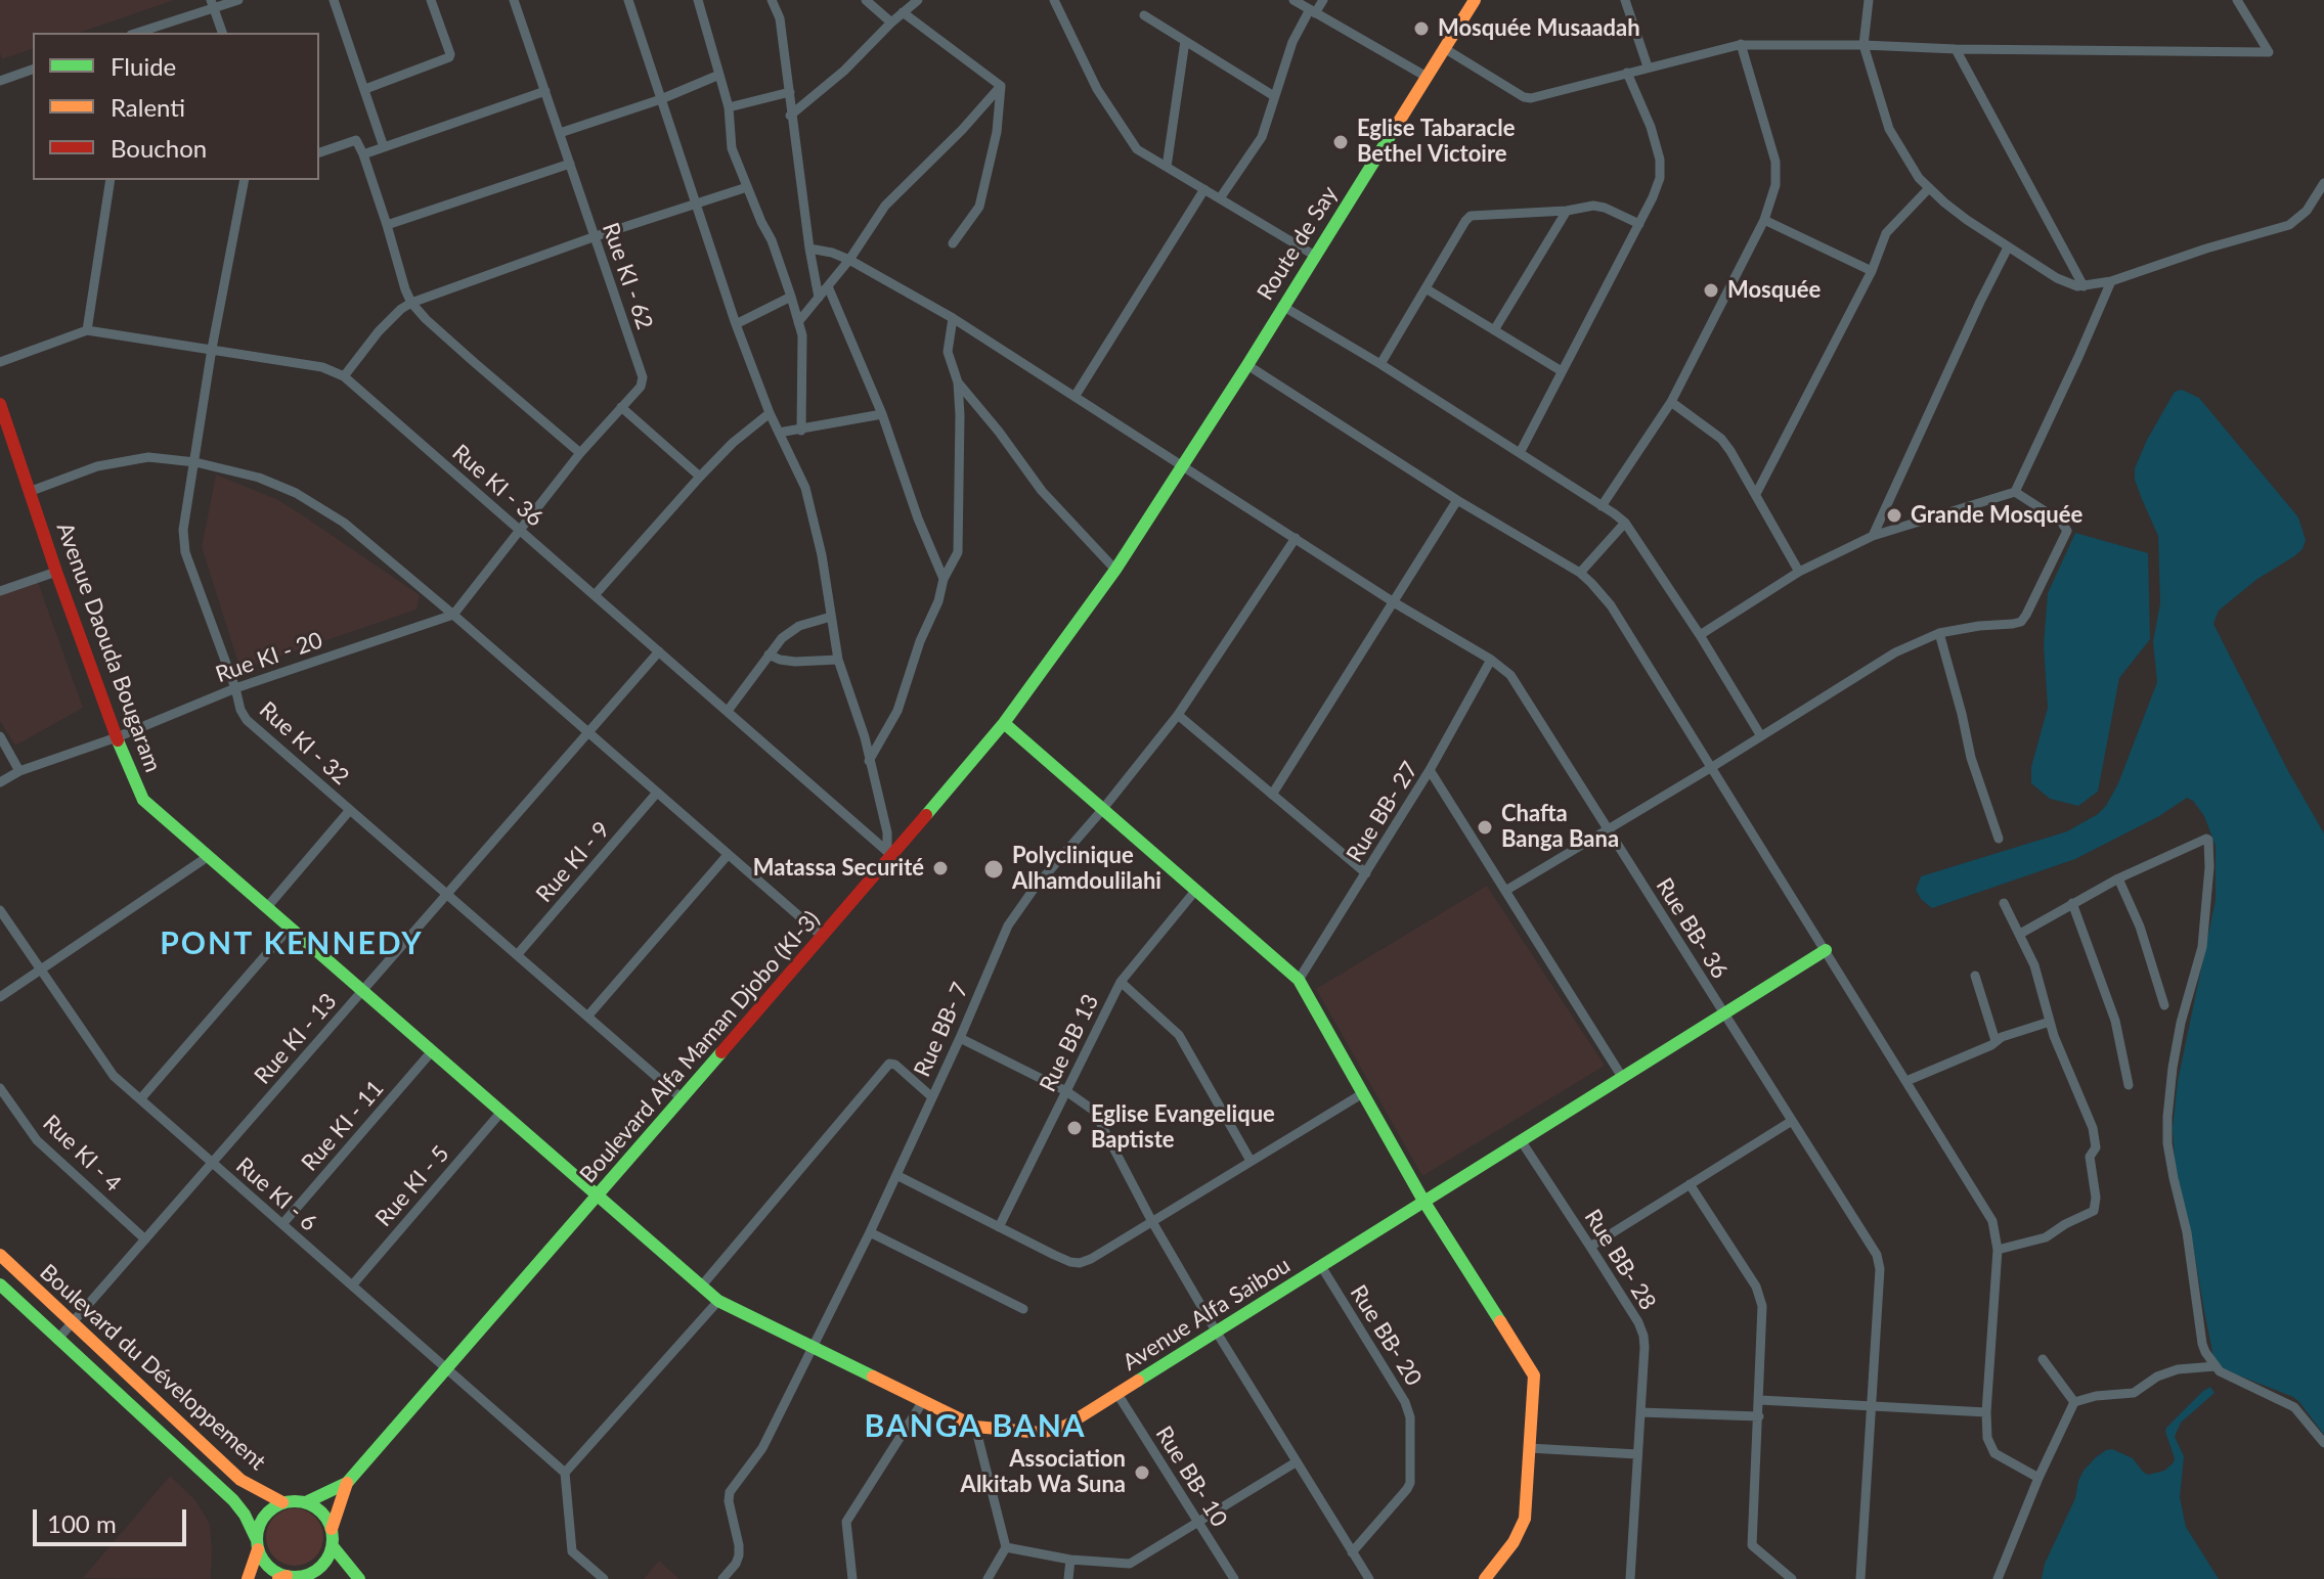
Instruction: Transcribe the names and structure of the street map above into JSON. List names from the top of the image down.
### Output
{
  "streets": {
    "main road": [
      "Route de Say",
      "Avenue Daouda Bougaram",
      "Boulevard Alfa Maman Djobo (KI-3)",
      "Avenue Alfa Saibou",
      "Boulevard du Développement"
    ],
    "street": [
      "Rue KI - 62",
      "Rue KI - 36",
      "Rue KI - 20",
      "Rue KI - 32",
      "Rue BB- 27",
      "Rue KI - 9",
      "Rue BB- 36",
      "Rue BB- 7",
      "Rue KI - 13",
      "Rue BB 13",
      "Rue KI - 11",
      "Rue KI - 4",
      "Rue KI - 5",
      "Rue KI - 6",
      "Rue BB- 28",
      "Rue BB- 20",
      "Rue BB- 10"
    ]
  },
  "crossings": [
    ["Route de Say", "Rue BB- 36"],
    ["Route de Say", "Boulevard Alfa Maman Djobo (KI-3)"],
    ["Rue KI - 62", "Rue KI - 36"],
    ["Rue KI - 36", "Rue KI - 32"],
    ["Rue KI - 36", "Rue KI - 13"],
    ["Rue KI - 36", "Boulevard Alfa Maman Djobo (KI-3)"],
    ["Avenue Daouda Bougaram", "Rue KI - 20"],
    ["Avenue Daouda Bougaram", "Rue KI - 13"],
    ["Avenue Daouda Bougaram", "Boulevard Alfa Maman Djobo (KI-3)"],
    ["Avenue Daouda Bougaram", "Rue KI - 11"],
    ["Avenue Daouda Bougaram", "Rue KI - 5"],
    ["Avenue Daouda Bougaram", "Avenue Alfa Saibou"],
    ["Rue KI - 20", "Rue KI - 32"],
    ["Rue KI - 32", "Rue KI - 9"],
    ["Rue KI - 32", "Rue KI - 13"],
    ["Rue KI - 32", "Boulevard Alfa Maman Djobo (KI-3)"],
    ["Rue BB- 27", "Rue BB- 36"],
    ["Rue BB- 36", "Rue BB- 7"],
    ["Rue BB- 36", "Boulevard Alfa Maman Djobo (KI-3)"],
    ["Rue BB- 36", "Avenue Alfa Saibou"],
    ["Rue BB- 7", "Avenue Alfa Saibou"],
    ["Rue KI - 13", "Rue KI - 4"],
    ["Rue KI - 13", "Rue KI - 6"],
    ["Rue KI - 13", "Boulevard du Développement"],
    ["Boulevard Alfa Maman Djobo (KI-3)", "Rue KI - 6"],
    ["Boulevard Alfa Maman Djobo (KI-3)", "Avenue Alfa Saibou"],
    ["Boulevard Alfa Maman Djobo (KI-3)", "Boulevard du Développement"],
    ["Rue KI - 11", "Rue KI - 6"],
    ["Rue KI - 5", "Rue KI - 6"],
    ["Rue BB- 28", "Avenue Alfa Saibou"],
    ["Avenue Alfa Saibou", "Rue BB- 20"],
    ["Avenue Alfa Saibou", "Rue BB- 10"]
  ],
  "districts": ["PONT KENNEDY", "BANGA BANA"],
  "places": [
    "Mosquée Musaadah",
    "Eglise Tabaracle Bethel Victoire",
    "Mosquée",
    "Grande Mosquée",
    "Chafta Banga Bana",
    "Matassa Securité",
    "Polyclinique Alhamdoulilahi",
    "Eglise Evangelique Baptiste",
    "Association Alkitab Wa Suna"
  ],
  "legend": ["Fluide", "Ralenti", "Bouchon"],
  "scale_bar": "100 m"
}
